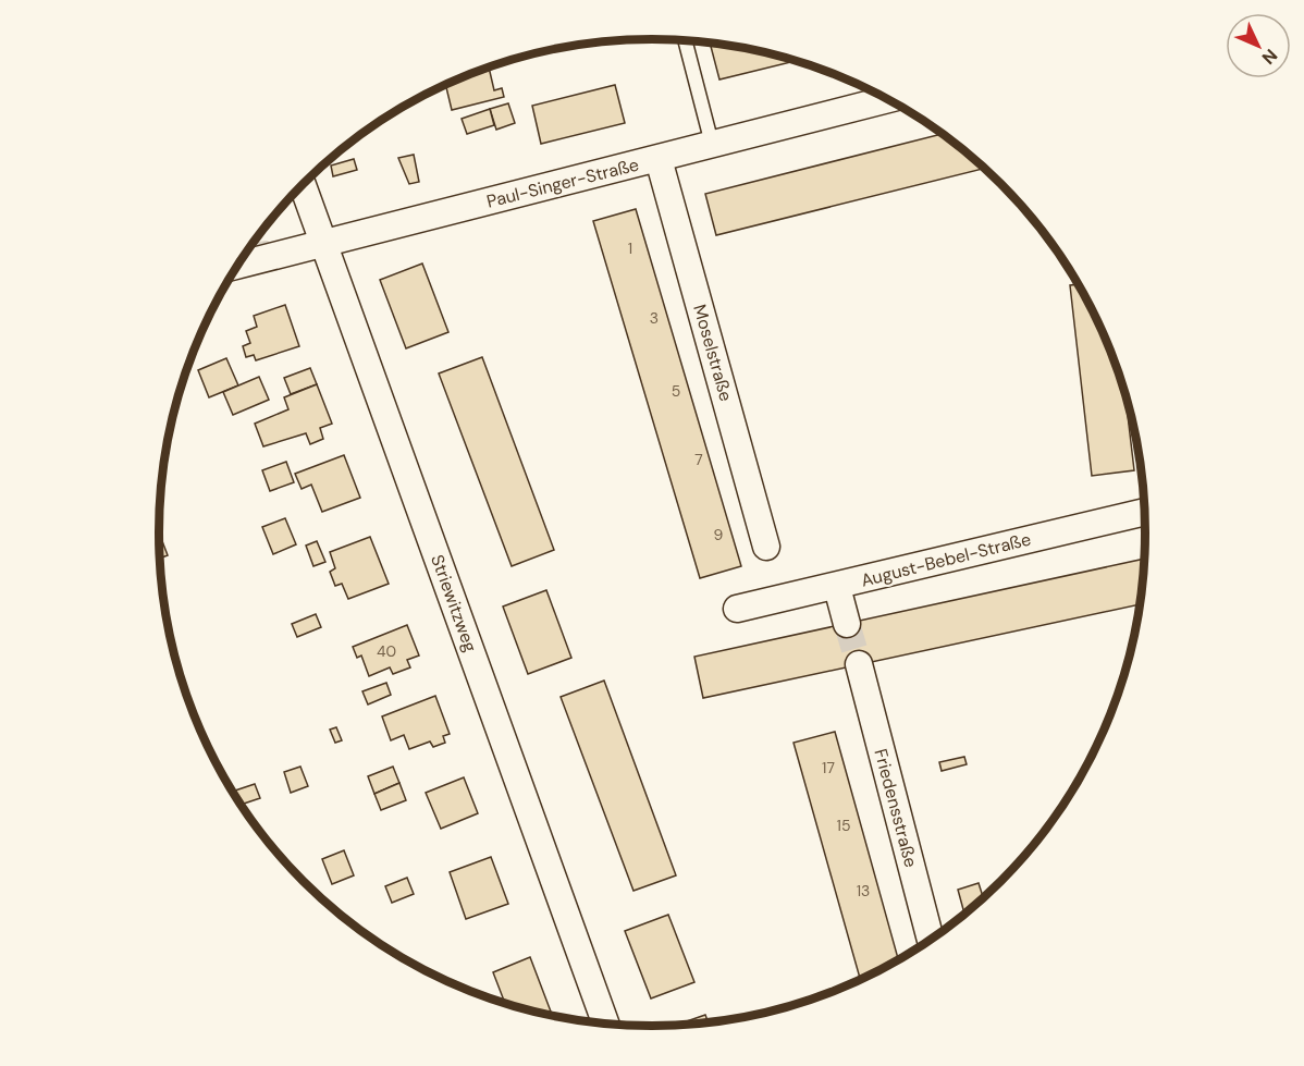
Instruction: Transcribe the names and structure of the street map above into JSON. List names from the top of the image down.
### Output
{
  "streets": {
    "street": [
      "Paul-Singer-Straße",
      "Moselstraße",
      "August-Bebel-Straße",
      "Striewitzweg",
      "Friedensstraße"
    ]
  },
  "crossings": [
    ["Paul-Singer-Straße", "Moselstraße"],
    ["Paul-Singer-Straße", "Striewitzweg"]
  ],
  "house_numbers": [
    "1",
    "3",
    "5",
    "7",
    "9",
    "40",
    "17",
    "15",
    "13"
  ],
  "north": "bottom right"
}
